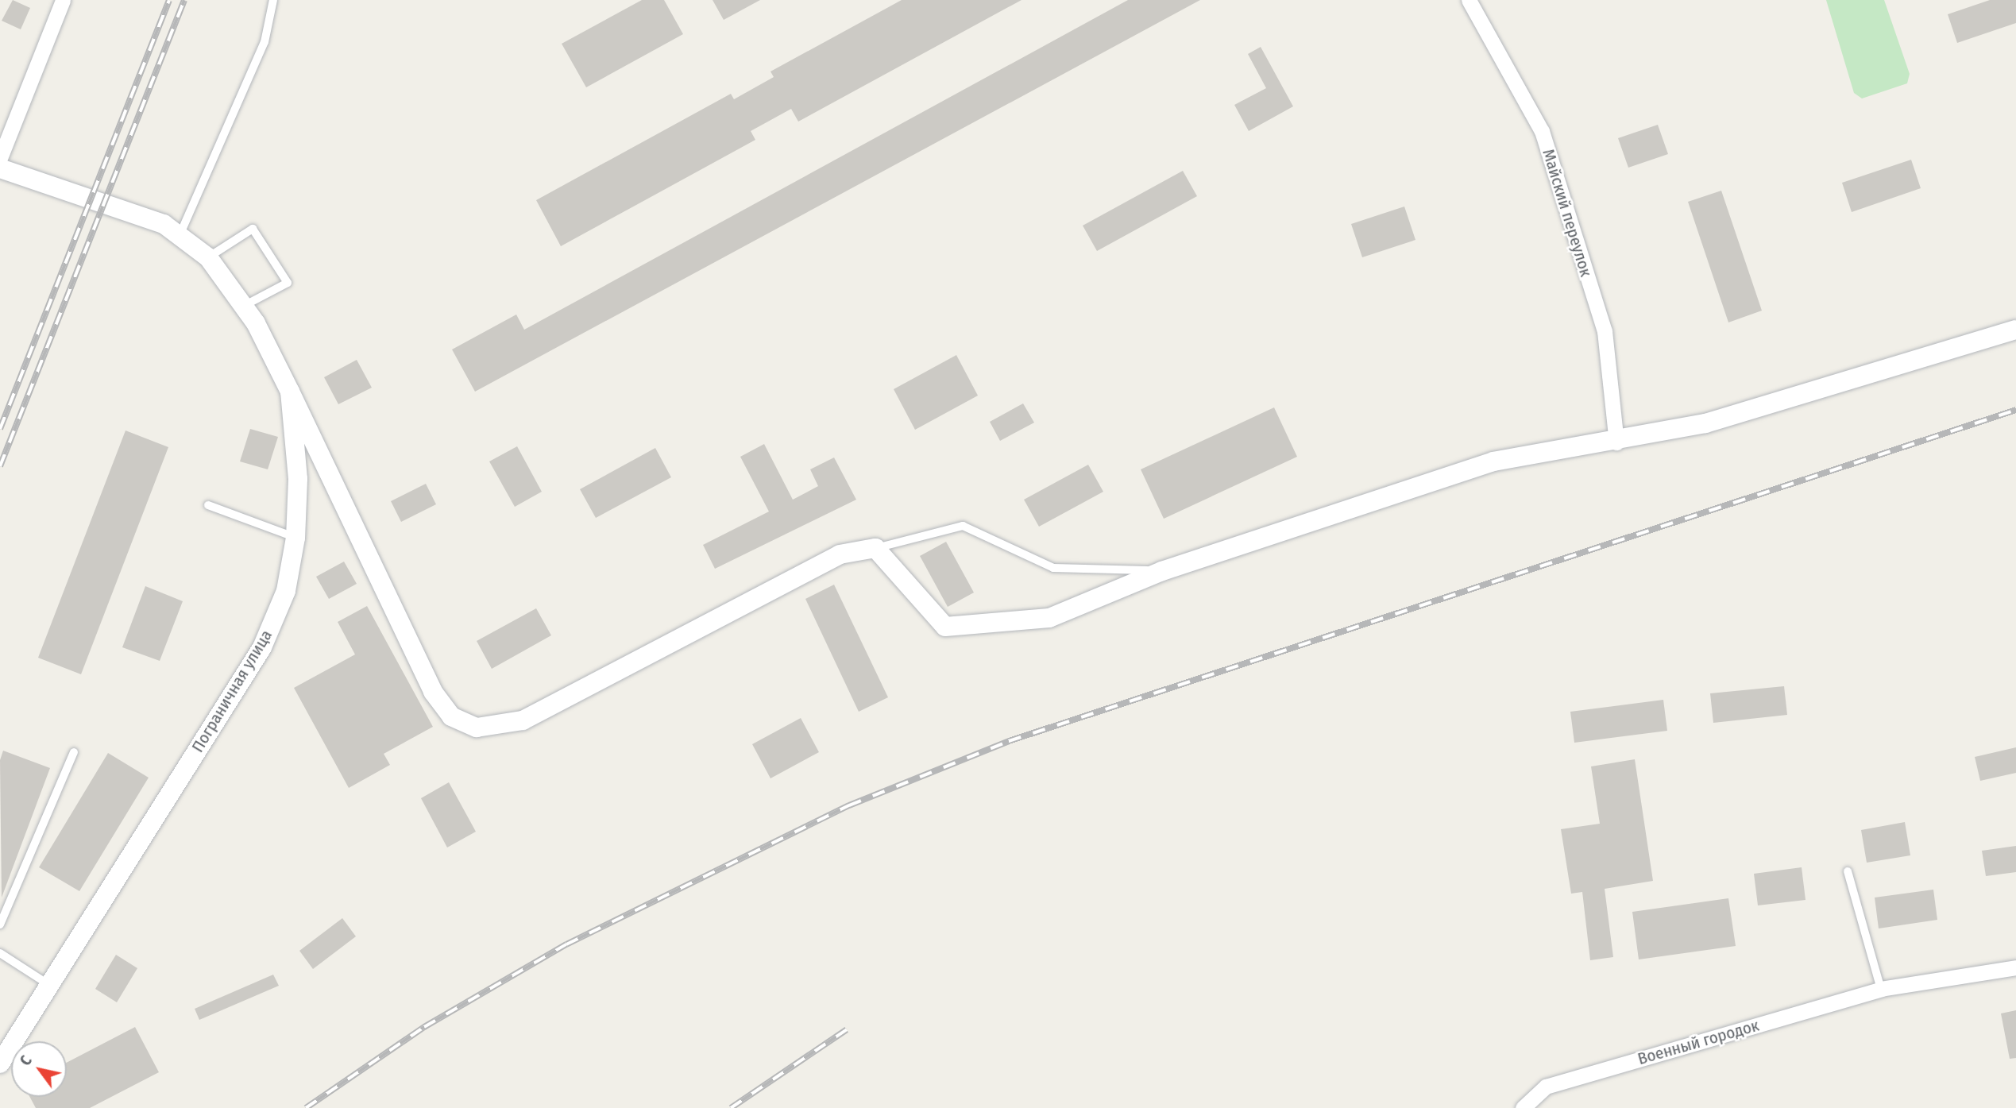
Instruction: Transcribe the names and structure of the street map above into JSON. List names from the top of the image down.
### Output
{
  "streets": {
    "street": ["Майский переулок", "Пограничная улица", "Военный городок"]
  },
  "north": "top left"
}
